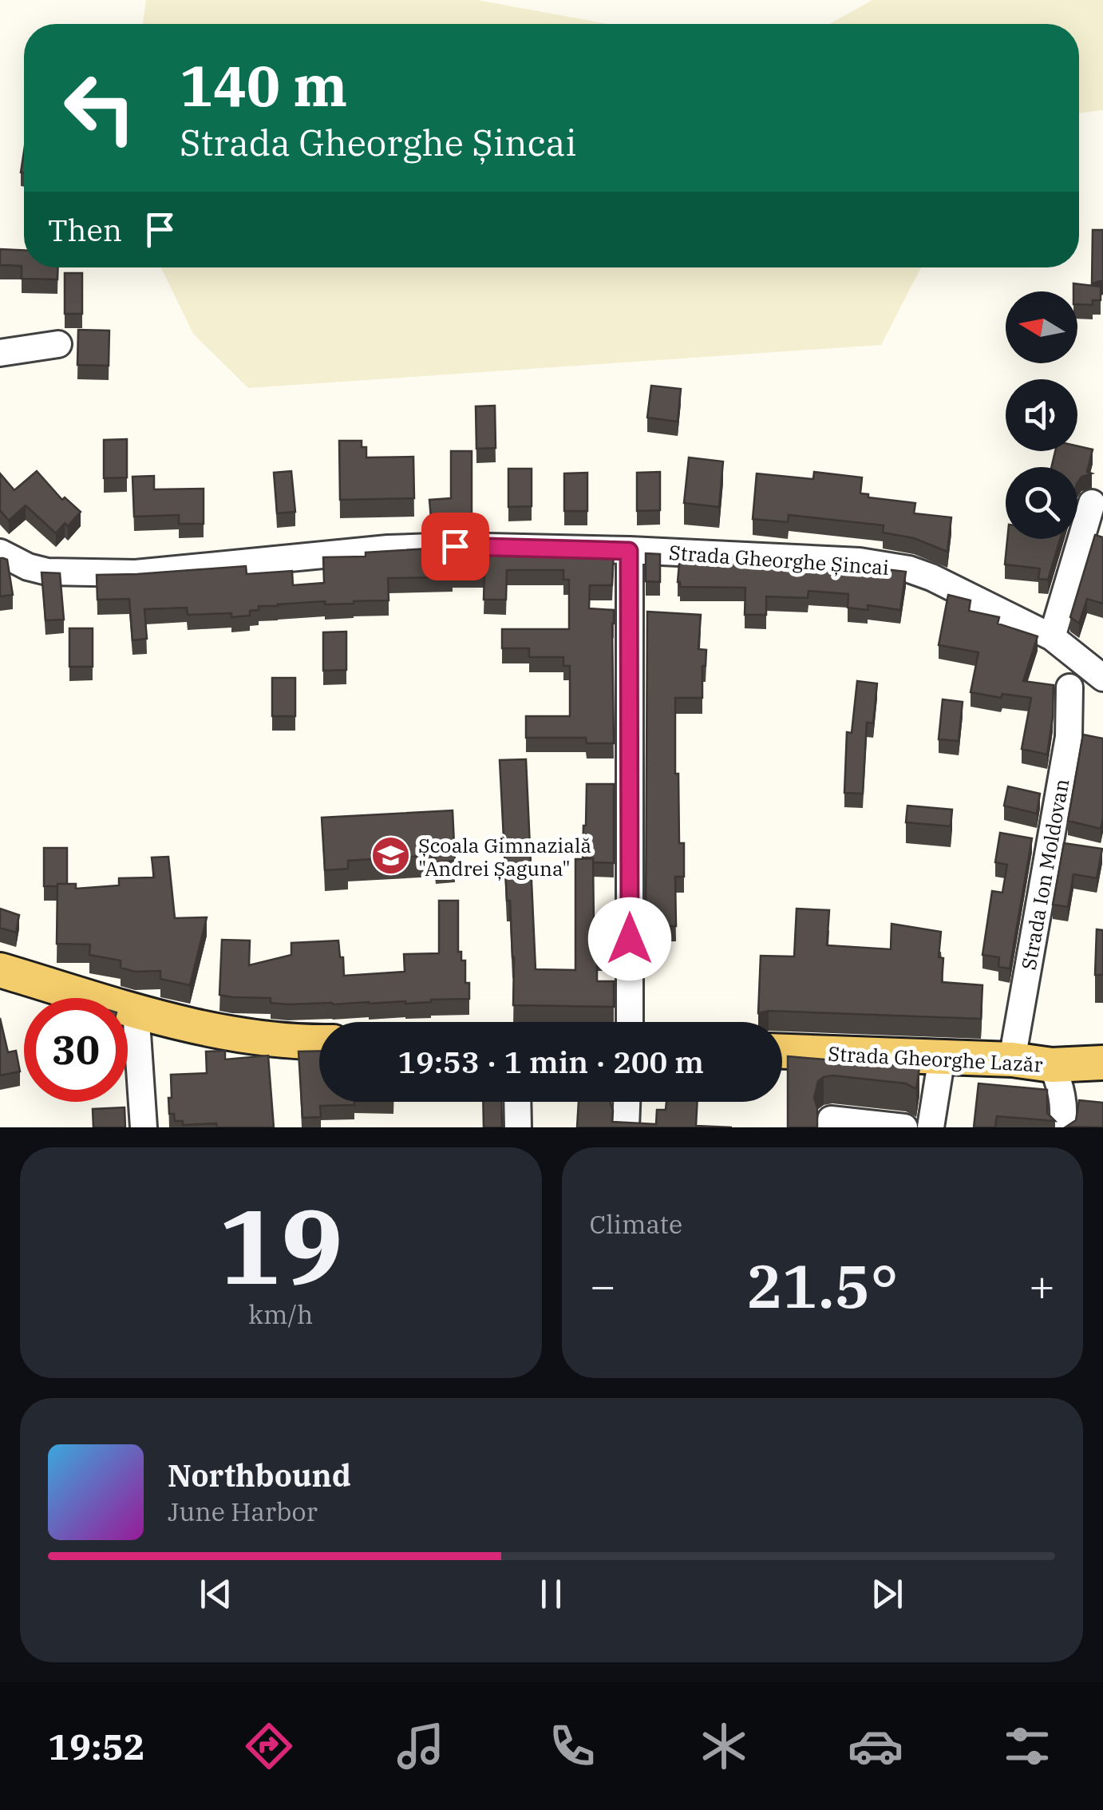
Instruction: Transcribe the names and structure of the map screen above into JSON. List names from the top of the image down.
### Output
{
  "streets": {
    "main road": ["Strada Gheorghe Lazăr"],
    "street": ["Strada Gheorghe Șincai", "Strada Ion Moldovan"]
  },
  "crossings": [
    ["Strada Ion Moldovan", "Strada Gheorghe Lazăr"]
  ],
  "places": {
    "school or university": ["Școala Gimnazială \"Andrei Șaguna\""]
  },
  "north": "left",
  "page": {
    "turn": ["140 m", "Strada Gheorghe Șincai"],
    "then": "Then",
    "limit": "30",
    "trip": "19:53 · 1 min · 200 m",
    "tile": [
      ["19", "km/h"],
      "Climate"
    ],
    "heat": ["−", "21.5°", "+"],
    "song": ["Northbound", "June Harbor"],
    "tabs": "19:52"
  }
}
